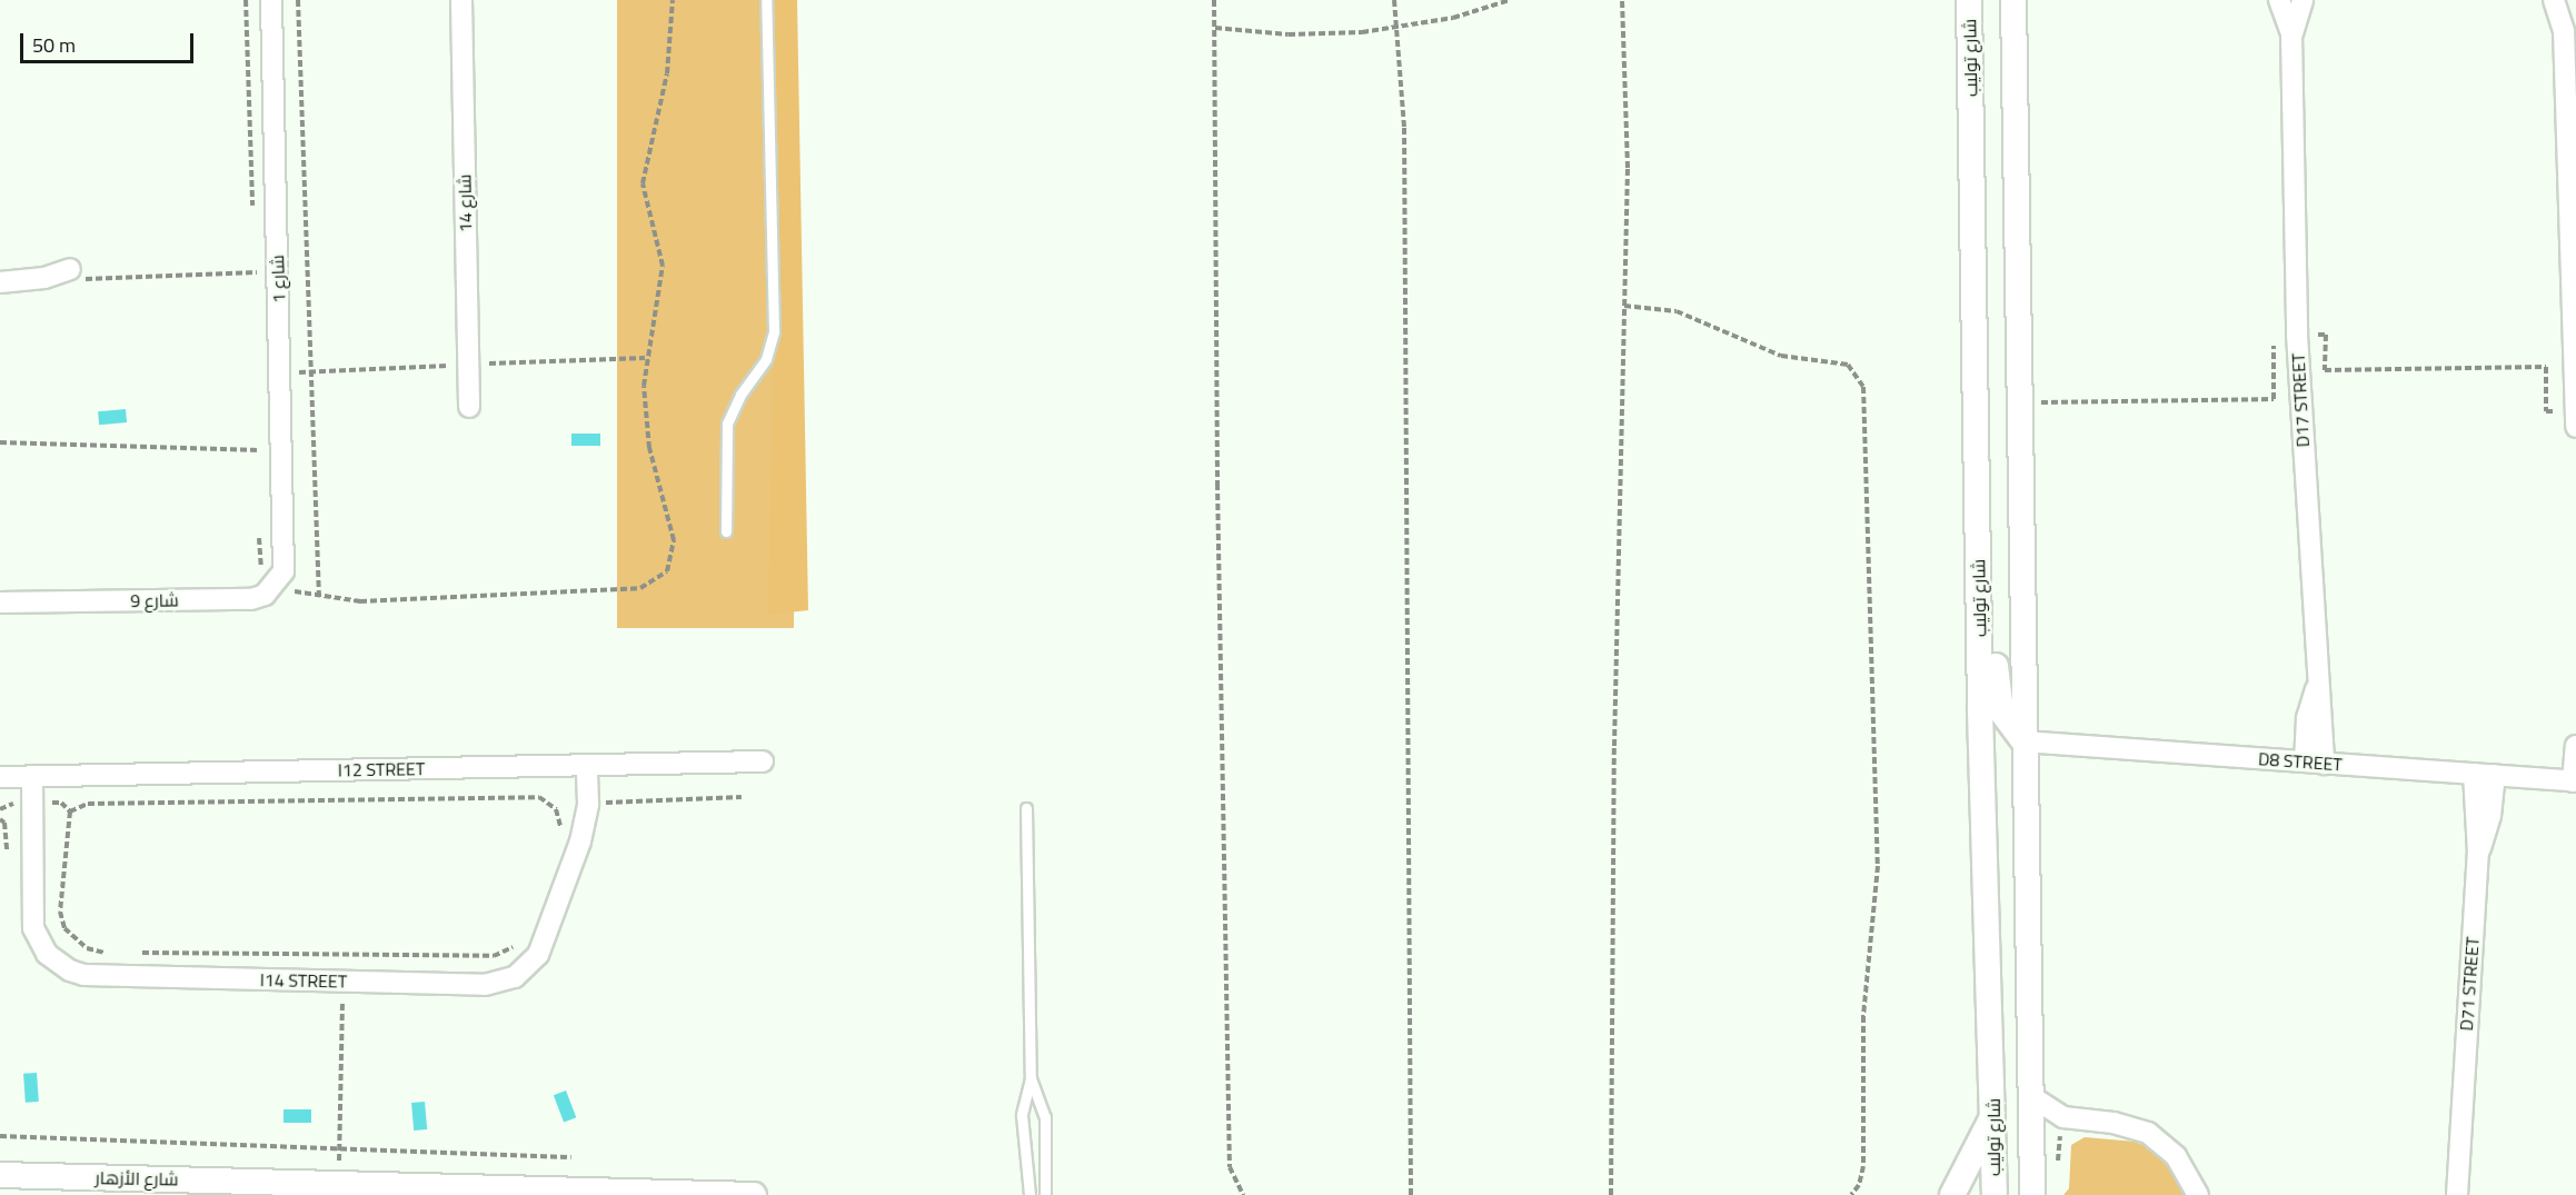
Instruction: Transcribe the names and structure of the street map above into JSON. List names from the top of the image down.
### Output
{
  "streets": {
    "street": [
      "شارع توليب",
      "شارع 14",
      "شارع 1",
      "D17 STREET",
      "شارع 9",
      "D8 STREET",
      "I12 STREET",
      "I14 STREET",
      "D71 STREET",
      "شارع الأزهار"
    ]
  },
  "crossings": [
    ["شارع توليب", "D8 STREET"],
    ["شارع 1", "شارع 9"],
    ["D17 STREET", "D8 STREET"],
    ["D8 STREET", "D71 STREET"],
    ["I12 STREET", "I14 STREET"]
  ],
  "scale_bar": "50 m"
}
